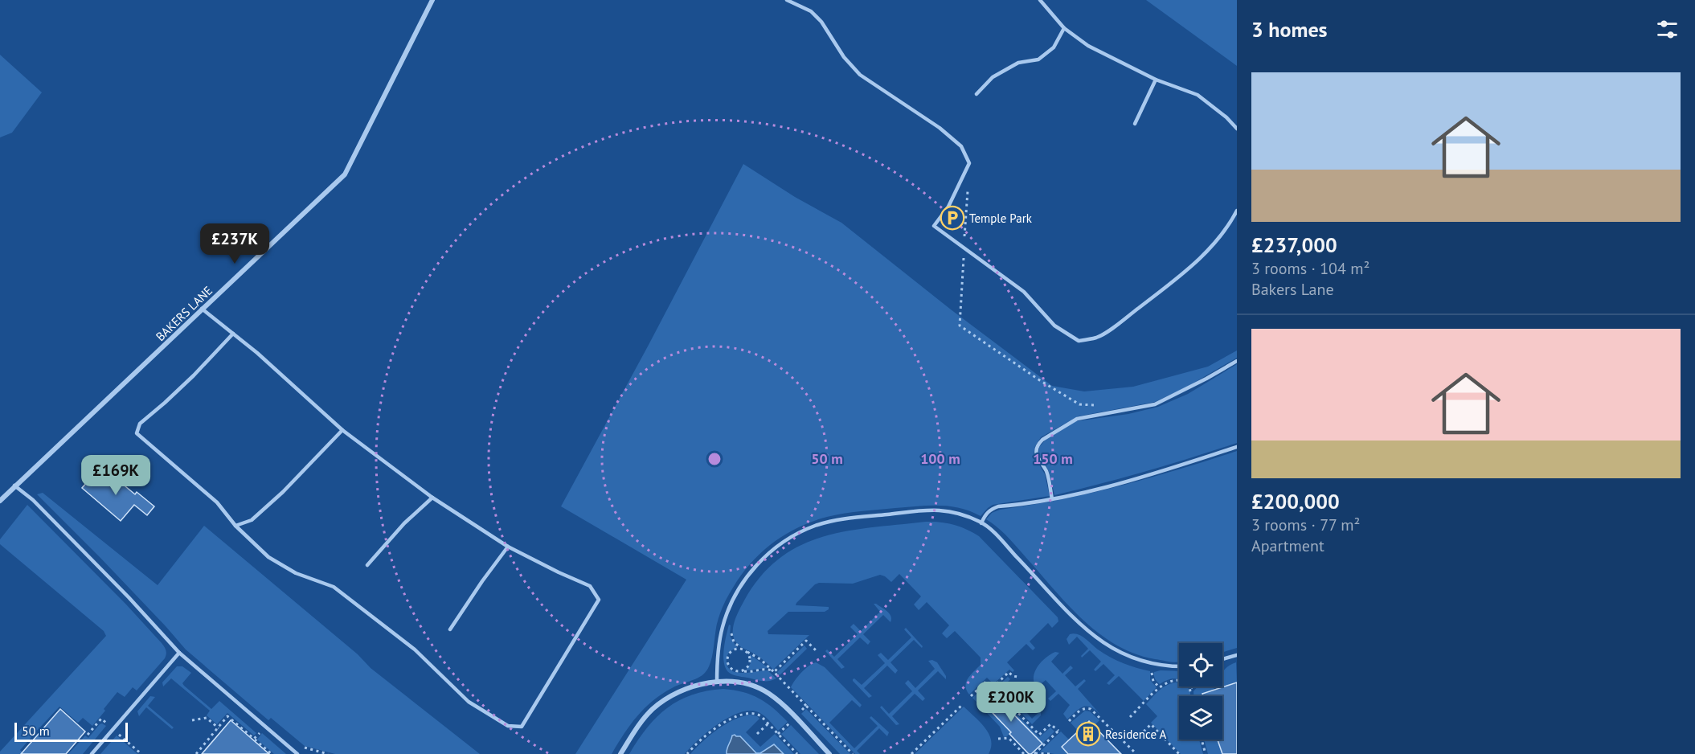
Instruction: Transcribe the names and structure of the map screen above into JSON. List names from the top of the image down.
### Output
{
  "streets": {
    "street": ["BAKERS LANE"]
  },
  "places": {
    "parking": ["Temple Park"],
    "building": ["Residence A"]
  },
  "scale_bar": "50 m",
  "page": {
    "heading": "3 homes",
    "list": [
      {
        "name": "£237,000",
        "note": "3 rooms · 104 m² · Bakers Lane"
      },
      {
        "name": "£200,000",
        "note": "3 rooms · 77 m² · Apartment"
      }
    ],
    "price": ["£237K", "£169K", "£200K"],
    "scale": "50 m"
  },
  "rings": ["50 m", "100 m", "150 m"]
}
